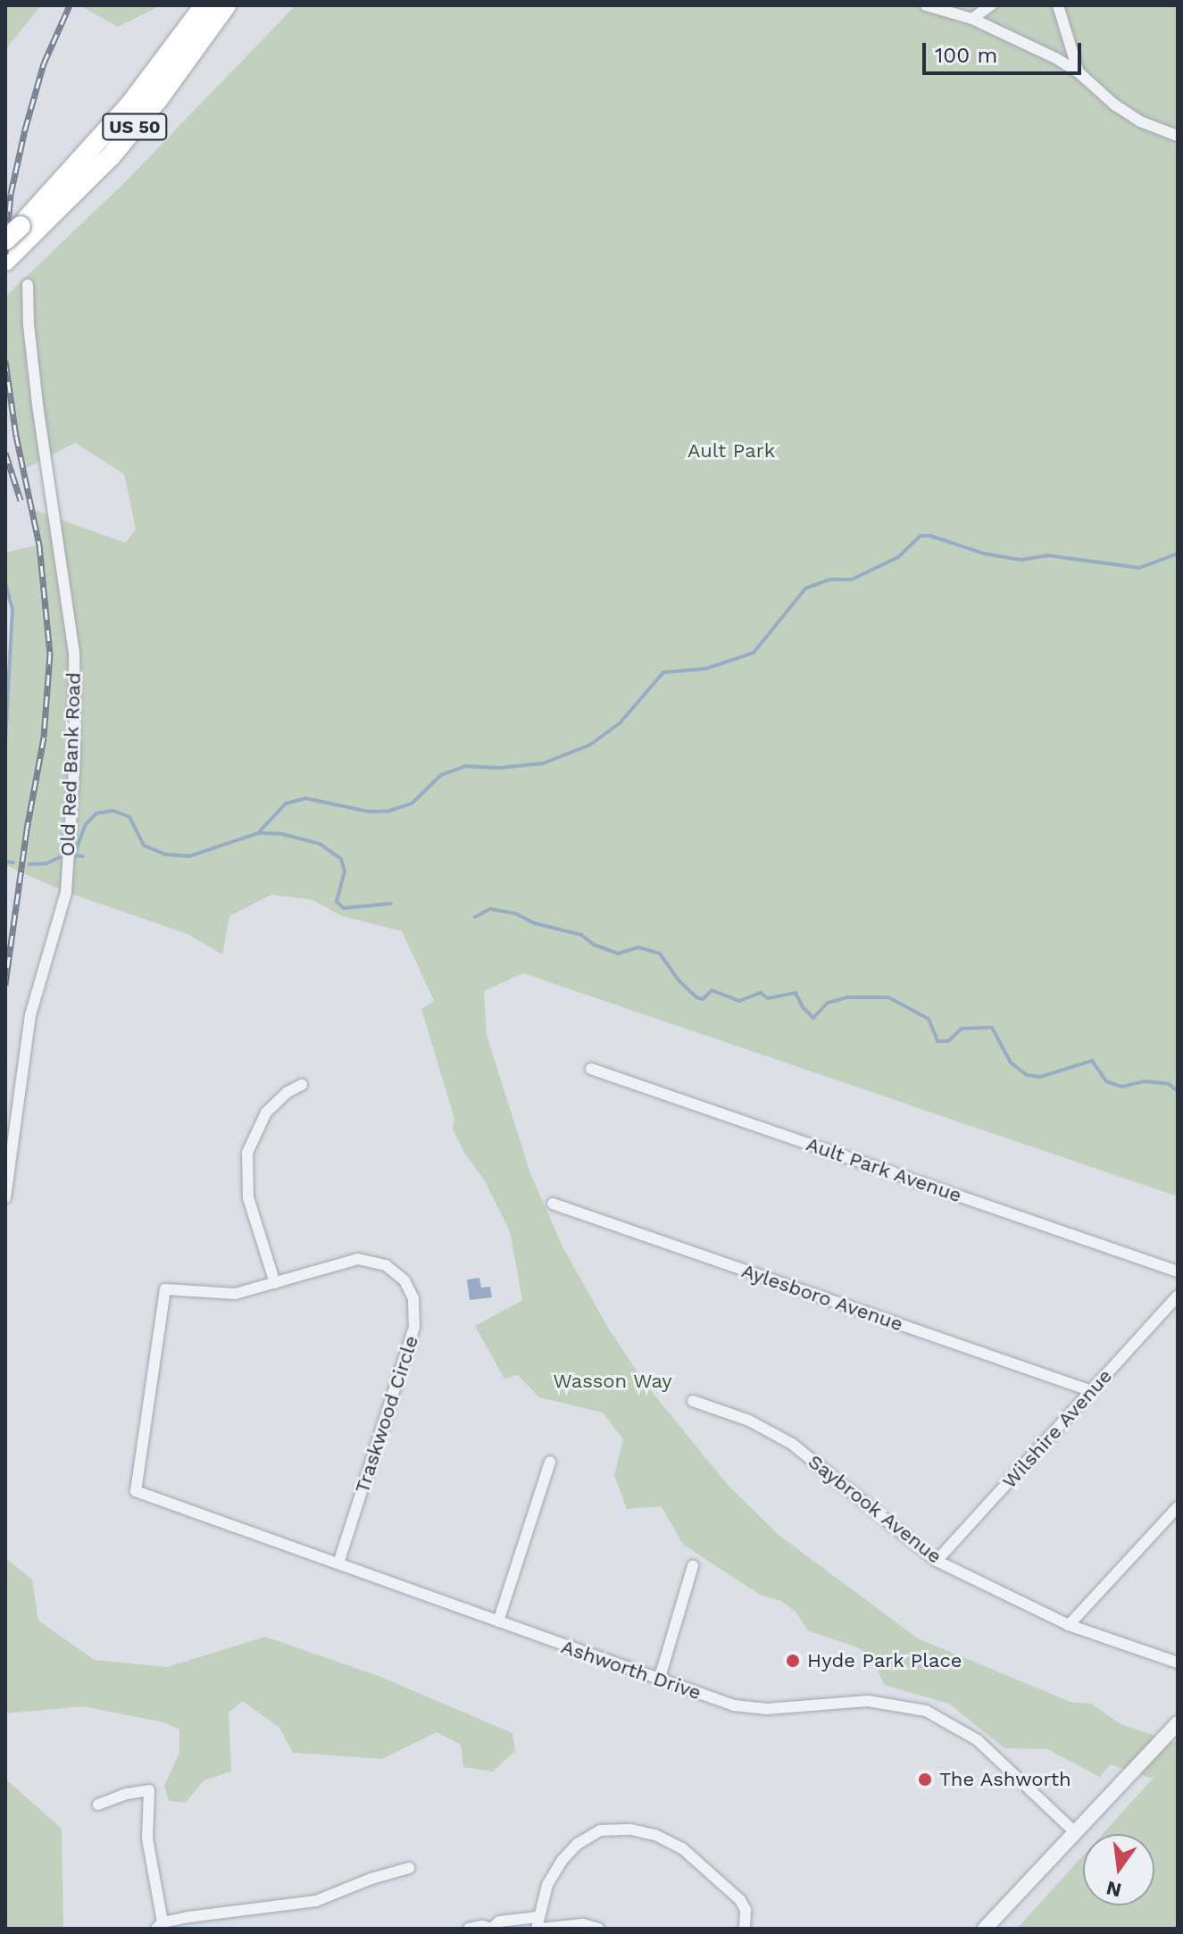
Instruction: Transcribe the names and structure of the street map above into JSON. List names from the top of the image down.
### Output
{
  "streets": {
    "highway": ["US 50"],
    "street": [
      "Old Red Bank Road",
      "Ault Park Avenue",
      "Aylesboro Avenue",
      "Traskwood Circle",
      "Wilshire Avenue",
      "Saybrook Avenue",
      "Ashworth Drive"
    ]
  },
  "crossings": [
    ["Aylesboro Avenue", "Wilshire Avenue"],
    ["Traskwood Circle", "Ashworth Drive"],
    ["Wilshire Avenue", "Saybrook Avenue"]
  ],
  "parks": ["Ault Park", "Wasson Way"],
  "places": ["Hyde Park Place", "The Ashworth"],
  "scale_bar": "100 m",
  "north": "bottom"
}
